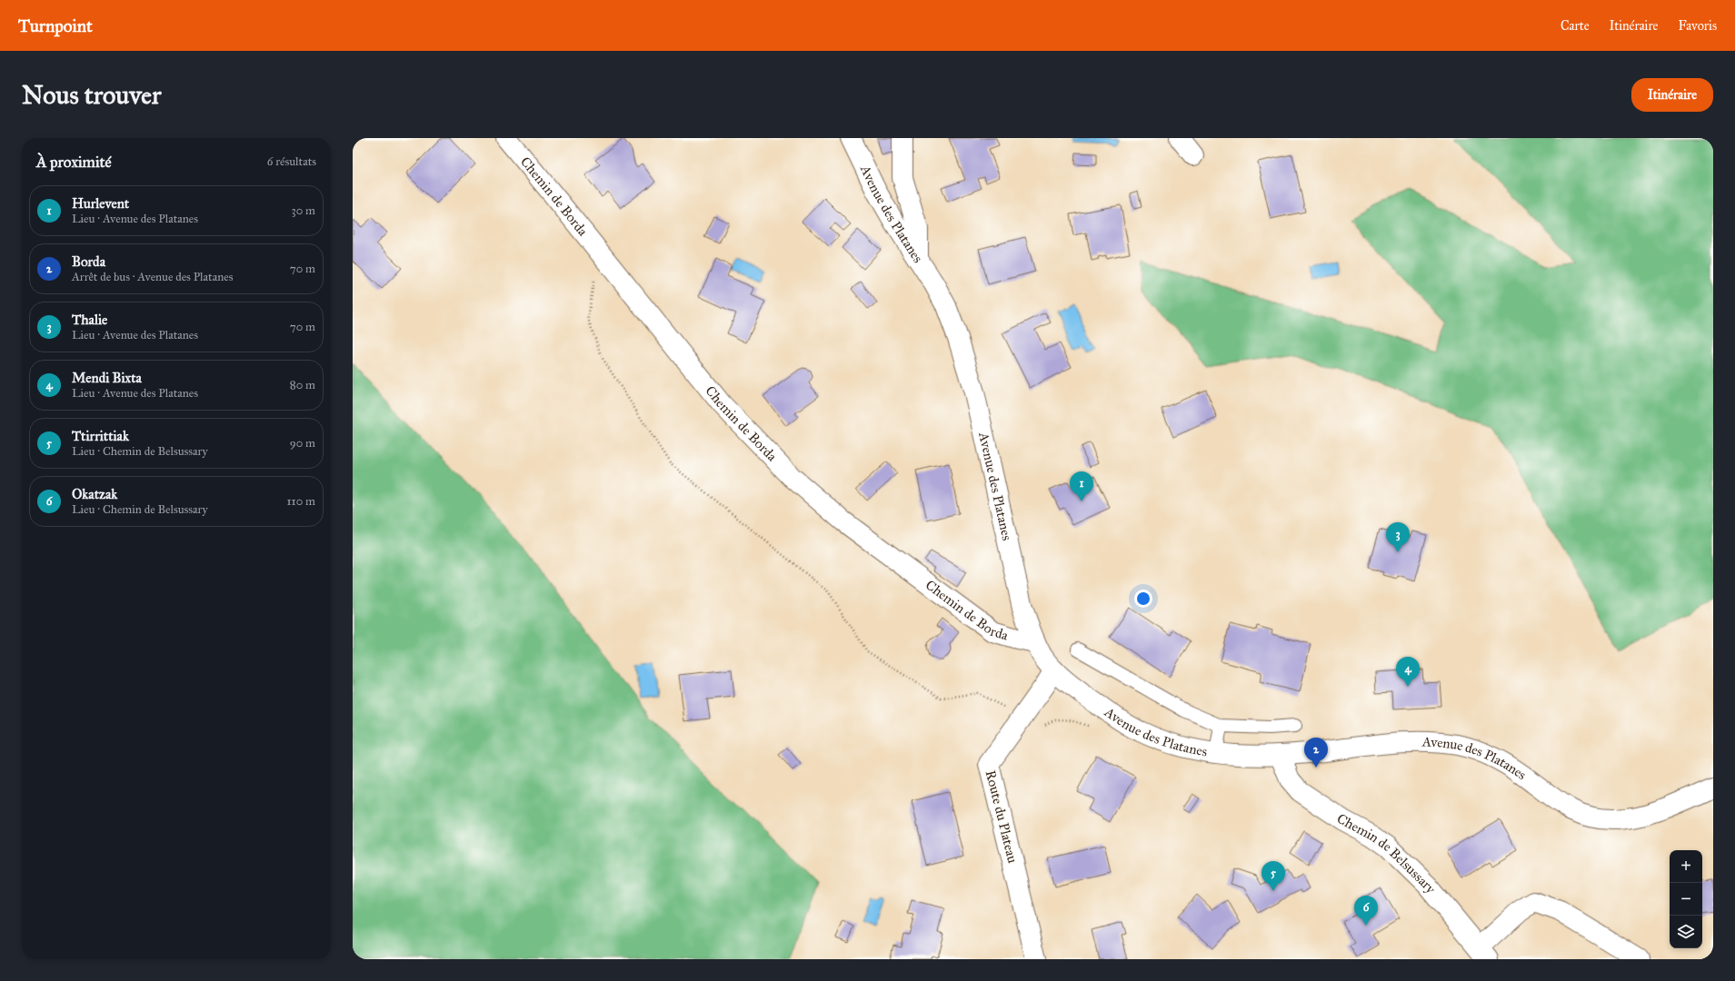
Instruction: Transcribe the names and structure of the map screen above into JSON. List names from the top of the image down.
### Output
{
  "streets": {
    "street": [
      "Chemin de Borda",
      "Avenue des Platanes",
      "Route du Plateau",
      "Chemin de Belsussary"
    ]
  },
  "crossings": [
    ["Chemin de Borda", "Avenue des Platanes"],
    ["Avenue des Platanes", "Route du Plateau"],
    ["Avenue des Platanes", "Chemin de Belsussary"]
  ],
  "page": {
    "header": "Turnpoint",
    "nav": ["Carte", "Itinéraire", "Favoris"],
    "buttons": "Itinéraire",
    "title": "Nous trouver",
    "heading": ["À proximité", "6 résultats"],
    "list": [
      {
        "mark": "1",
        "name": "Hurlevent",
        "note": "Lieu · Avenue des Platanes",
        "value": "30 m"
      },
      {
        "mark": "2",
        "name": "Borda",
        "note": "Arrêt de bus · Avenue des Platanes",
        "value": "70 m"
      },
      {
        "mark": "3",
        "name": "Thalie",
        "note": "Lieu · Avenue des Platanes",
        "value": "70 m"
      },
      {
        "mark": "4",
        "name": "Mendi Bixta",
        "note": "Lieu · Avenue des Platanes",
        "value": "80 m"
      },
      {
        "mark": "5",
        "name": "Ttirrittiak",
        "note": "Lieu · Chemin de Belsussary",
        "value": "90 m"
      },
      {
        "mark": "6",
        "name": "Okatzak",
        "note": "Lieu · Chemin de Belsussary",
        "value": "110 m"
      }
    ],
    "pins": [
      "1",
      "3",
      "4",
      "2",
      "5",
      "6"
    ],
    "map_buttons": ["+", "−"]
  }
}
